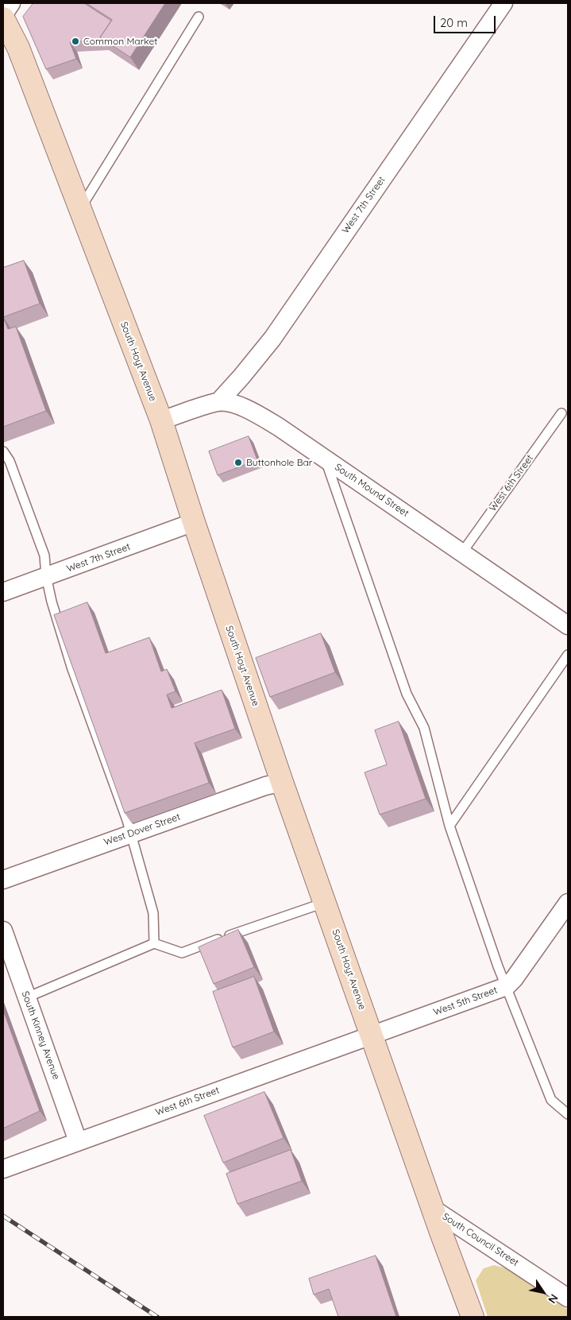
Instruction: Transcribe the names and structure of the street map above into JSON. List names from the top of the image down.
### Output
{
  "streets": {
    "main road": ["South Hoyt Avenue"],
    "street": [
      "West 7th Street",
      "West 6th Street",
      "South Mound Street",
      "West Dover Street",
      "West 5th Street",
      "South Kinney Avenue",
      "South Council Street"
    ]
  },
  "crossings": [
    ["West 7th Street", "South Hoyt Avenue"],
    ["West 7th Street", "South Mound Street"],
    ["South Hoyt Avenue", "West 6th Street"],
    ["South Hoyt Avenue", "South Mound Street"],
    ["South Hoyt Avenue", "West Dover Street"],
    ["South Hoyt Avenue", "West 5th Street"],
    ["South Hoyt Avenue", "South Council Street"],
    ["West 6th Street", "South Mound Street"],
    ["West 6th Street", "West 5th Street"],
    ["West 6th Street", "South Kinney Avenue"]
  ],
  "places": ["Common Market", "Buttonhole Bar"],
  "scale_bar": "20 m",
  "north": "bottom right"
}
